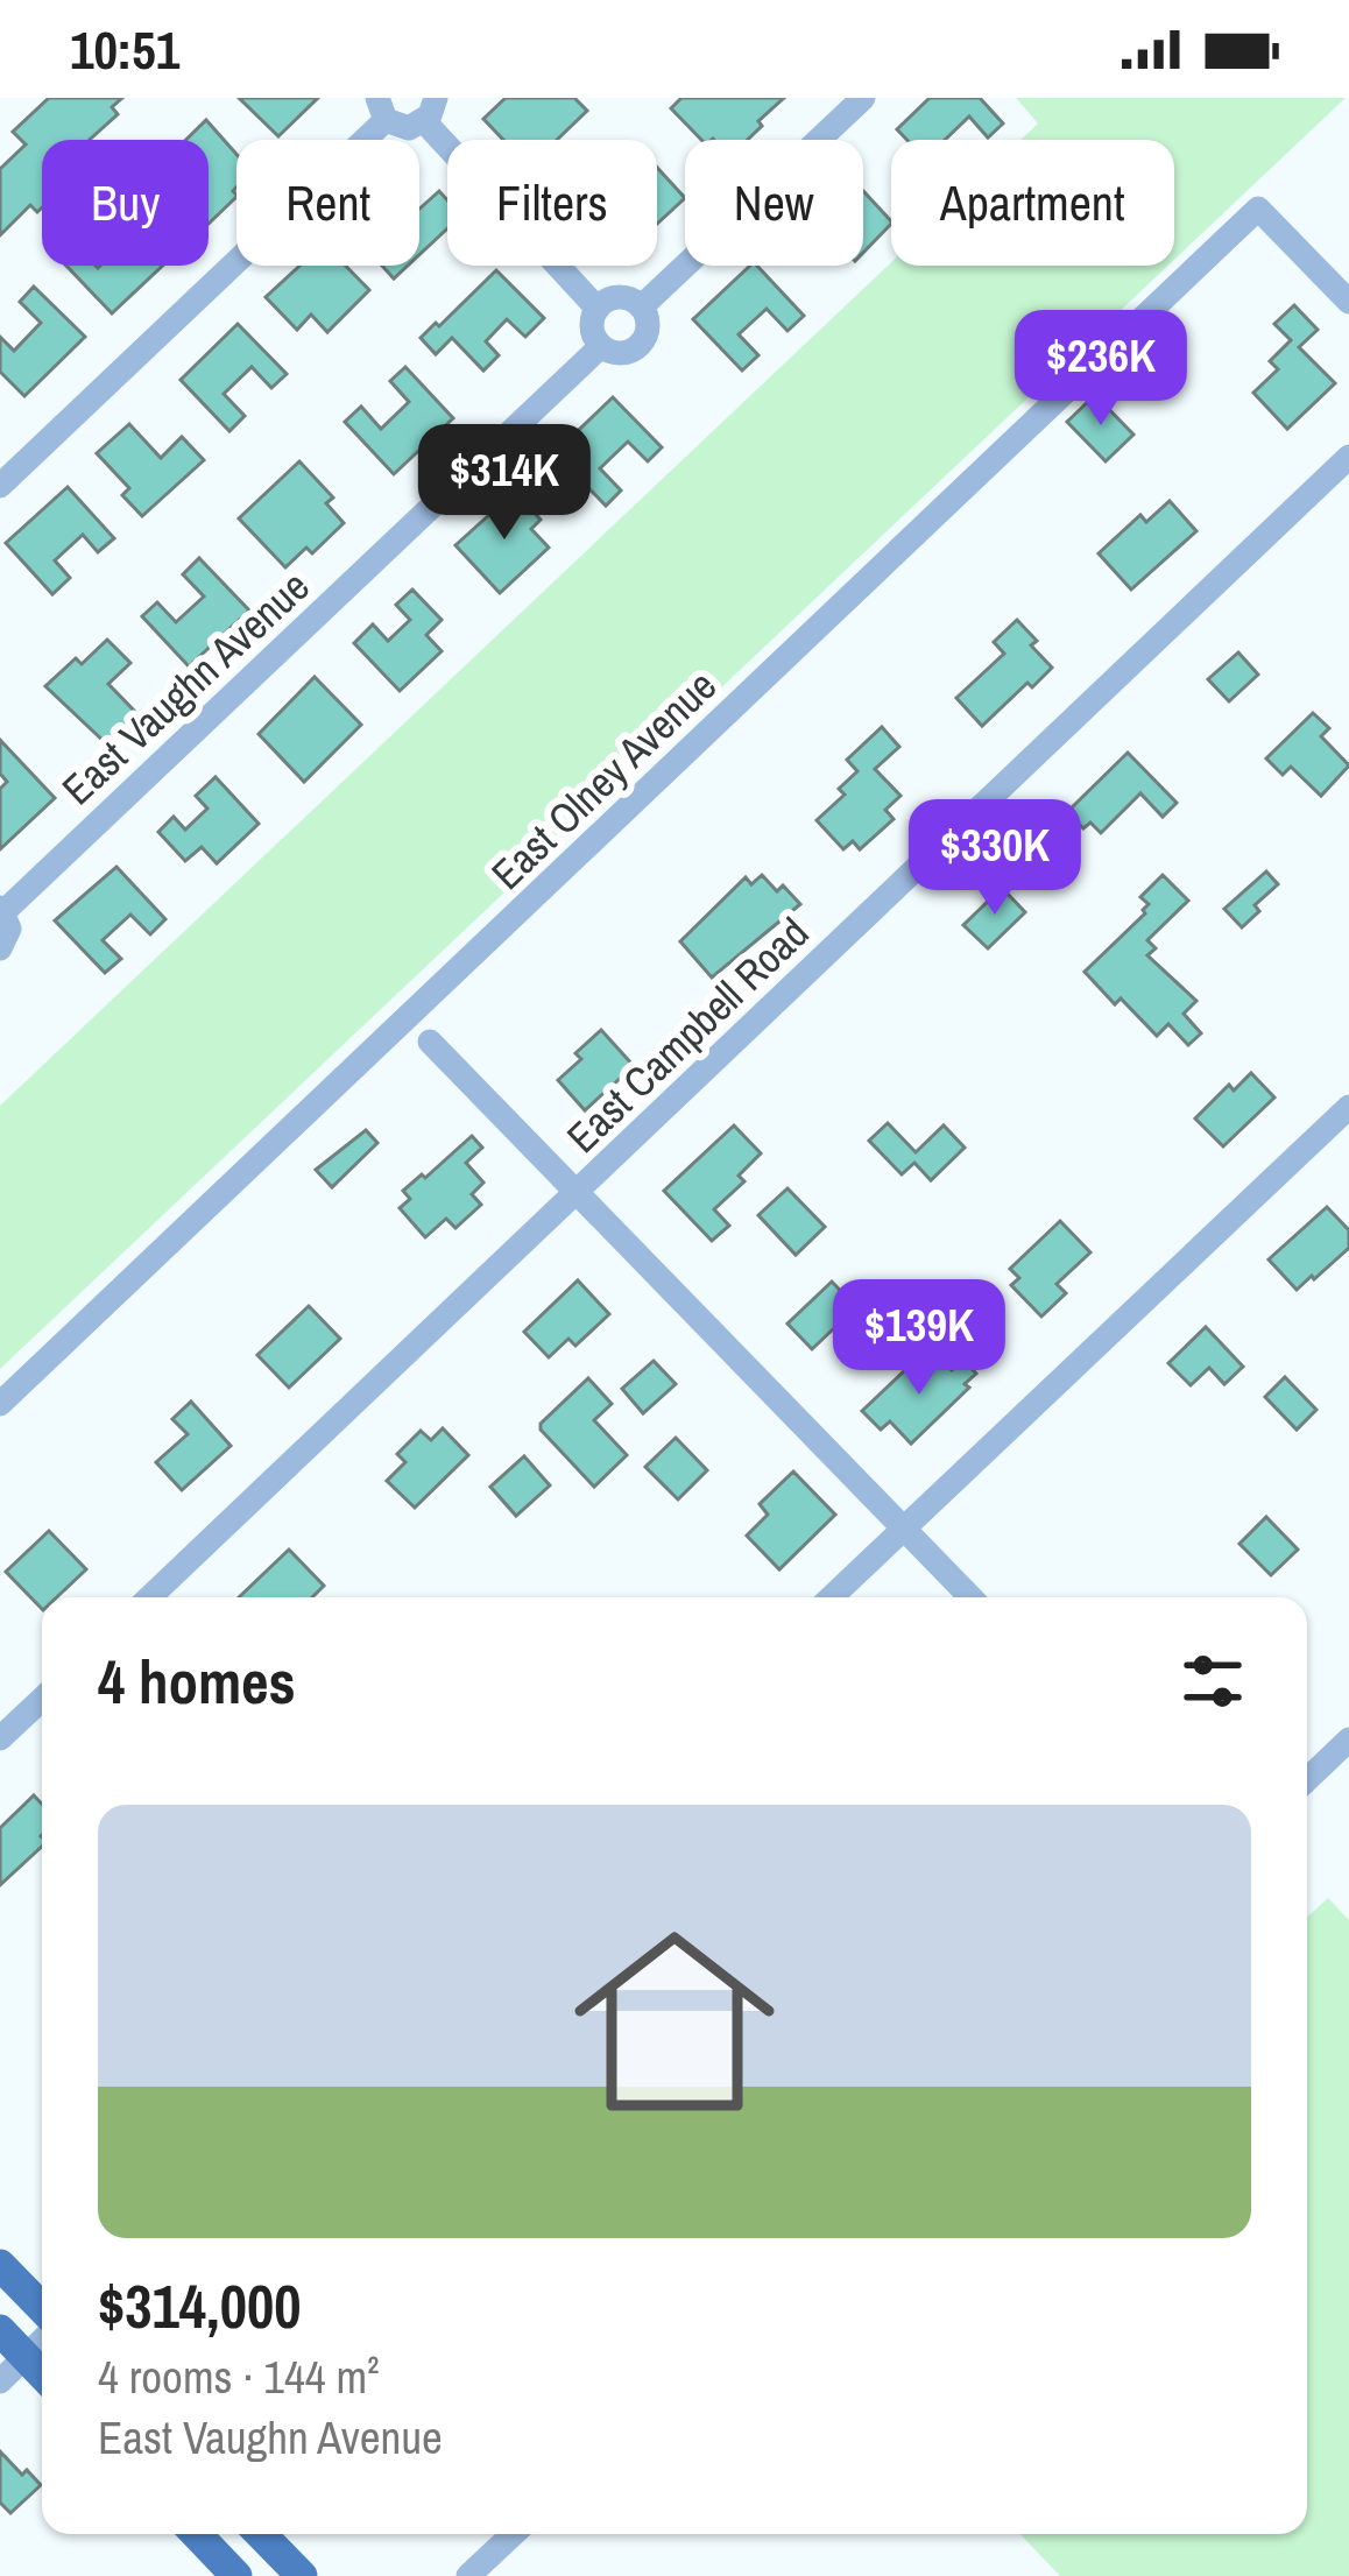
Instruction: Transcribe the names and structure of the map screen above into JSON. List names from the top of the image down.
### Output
{
  "streets": {
    "street": ["East Vaughn Avenue", "East Olney Avenue", "East Campbell Road"]
  },
  "page": {
    "status": "10:51",
    "chip": [
      "Buy",
      "Rent",
      "Filters",
      "New",
      "Apartment"
    ],
    "price": [
      "$236K",
      "$314K",
      "$330K",
      "$139K"
    ],
    "heading": "4 homes",
    "list": [
      {
        "name": "$314,000",
        "note": "4 rooms · 144 m² · East Vaughn Avenue"
      }
    ]
  }
}
